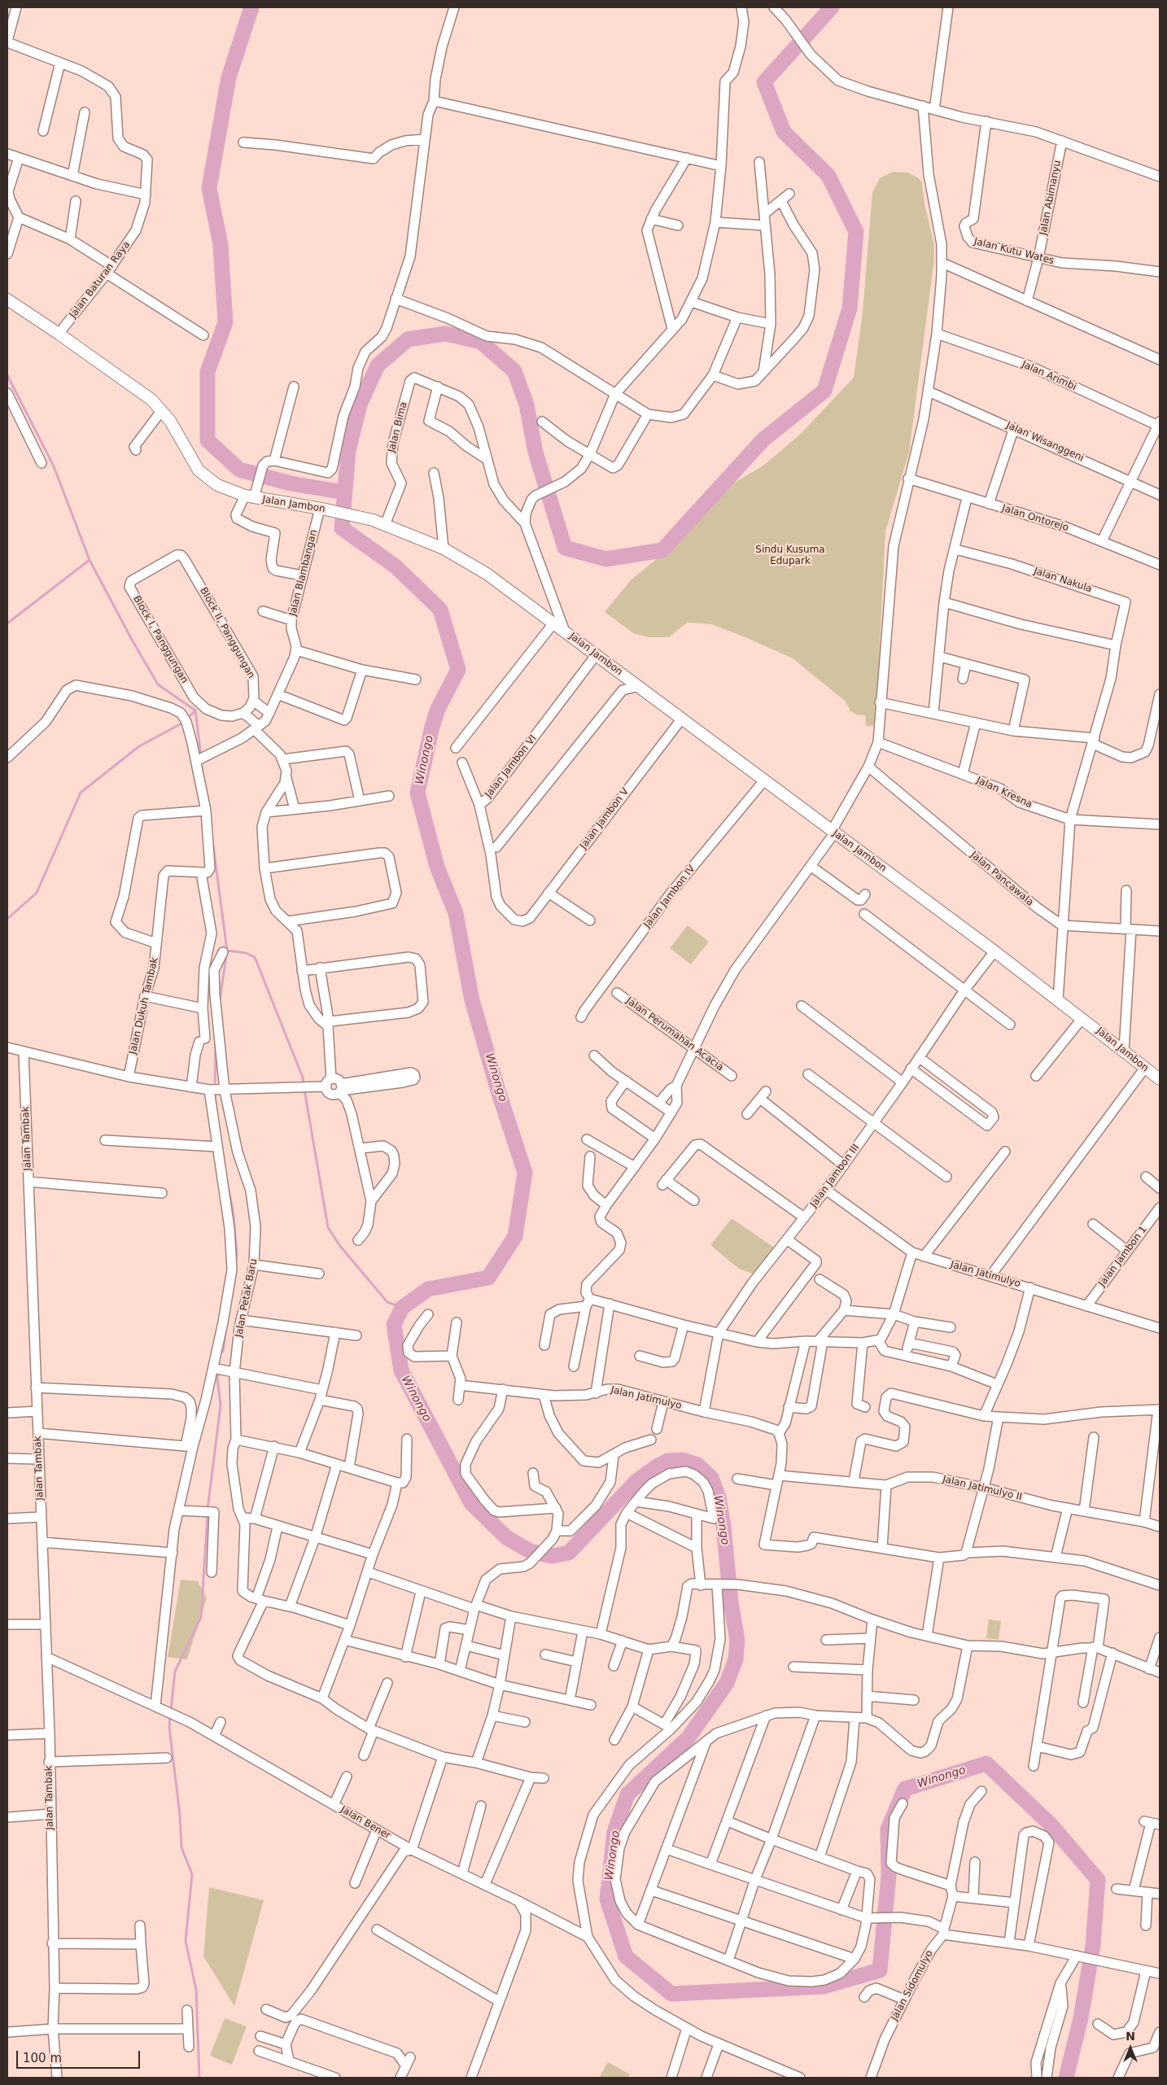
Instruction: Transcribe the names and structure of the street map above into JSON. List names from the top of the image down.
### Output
{
  "streets": {
    "main road": ["Jalan Jambon"],
    "street": [
      "Jalan Abimanyu",
      "Jalan Kutu Wates",
      "Jalan Baturan Raya",
      "Jalan Arimbi",
      "Jalan Bima",
      "Jalan Wisanggeni",
      "Jalan Ontorejo",
      "Jalan Blambangan",
      "Jalan Nakula",
      "Block II, Panggungan",
      "Block I, Panggungan",
      "Jalan Jambon VI",
      "Jalan Kresna",
      "Jalan Jambon V",
      "Jalan Pancawala",
      "Jalan Jambon IV",
      "Jalan Dukuh Tambak",
      "Jalan Perumahan Acacia",
      "Jalan Tambak",
      "Jalan Jambon III",
      "Jalan Jambon 1",
      "Jalan Jatimulyo",
      "Jalan Petak Baru",
      "Jalan Jatimulyo II",
      "Jalan Bener",
      "Jalan Sidomulyo"
    ]
  },
  "crossings": [
    ["Jalan Abimanyu", "Jalan Kutu Wates"],
    ["Jalan Baturan Raya", "Jalan Jambon"],
    ["Jalan Bima", "Jalan Jambon"],
    ["Jalan Jambon", "Jalan Blambangan"],
    ["Jalan Jambon", "Jalan Jambon VI"],
    ["Jalan Jambon", "Jalan Jambon V"],
    ["Jalan Jambon", "Jalan Jambon IV"],
    ["Jalan Jambon", "Jalan Jambon III"],
    ["Block II, Panggungan", "Block I, Panggungan"],
    ["Jalan Jambon VI", "Jalan Jambon V"],
    ["Jalan Tambak", "Jalan Bener"],
    ["Jalan Jambon III", "Jalan Jatimulyo"],
    ["Jalan Jambon 1", "Jalan Jatimulyo"]
  ],
  "water": ["Winongo"],
  "parks": ["Sindu Kusuma Edupark"],
  "scale_bar": "100 m",
  "north": "top"
}
